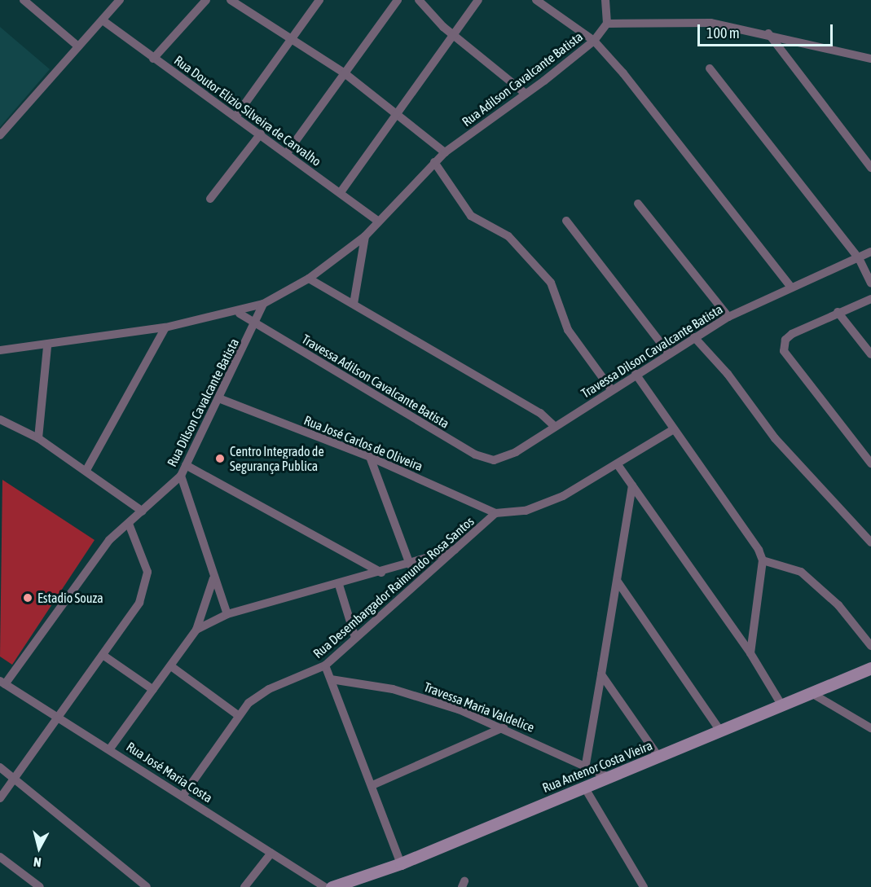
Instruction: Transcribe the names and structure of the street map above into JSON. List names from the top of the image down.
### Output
{
  "streets": {
    "main road": ["Rua Antenor Costa Vieira"],
    "street": [
      "Rua Adilson Cavalcante Batista",
      "Rua Doutor Elizio Silveira de Carvalho",
      "Travessa Dilson Cavalcante Batista",
      "Travessa Adilson Cavalcante Batista",
      "Rua Dilson Cavalcante Batista",
      "Rua José Carlos de Oliveira",
      "Rua Desembargador Raimundo Rosa Santos",
      "Travessa Maria Valdelice",
      "Rua José Maria Costa"
    ]
  },
  "crossings": [
    ["Rua Adilson Cavalcante Batista", "Rua Doutor Elizio Silveira de Carvalho"],
    ["Rua Adilson Cavalcante Batista", "Travessa Adilson Cavalcante Batista"],
    ["Rua Adilson Cavalcante Batista", "Rua Dilson Cavalcante Batista"],
    ["Travessa Dilson Cavalcante Batista", "Travessa Adilson Cavalcante Batista"],
    ["Travessa Adilson Cavalcante Batista", "Rua Dilson Cavalcante Batista"],
    ["Rua Dilson Cavalcante Batista", "Rua José Carlos de Oliveira"],
    ["Rua Dilson Cavalcante Batista", "Rua José Maria Costa"],
    ["Rua José Carlos de Oliveira", "Rua Desembargador Raimundo Rosa Santos"],
    ["Rua Desembargador Raimundo Rosa Santos", "Rua José Maria Costa"],
    ["Travessa Maria Valdelice", "Rua Antenor Costa Vieira"]
  ],
  "places": ["Centro Integrado de Segurança Publica", "Estadio Souza"],
  "scale_bar": "100 m",
  "north": "bottom"
}
